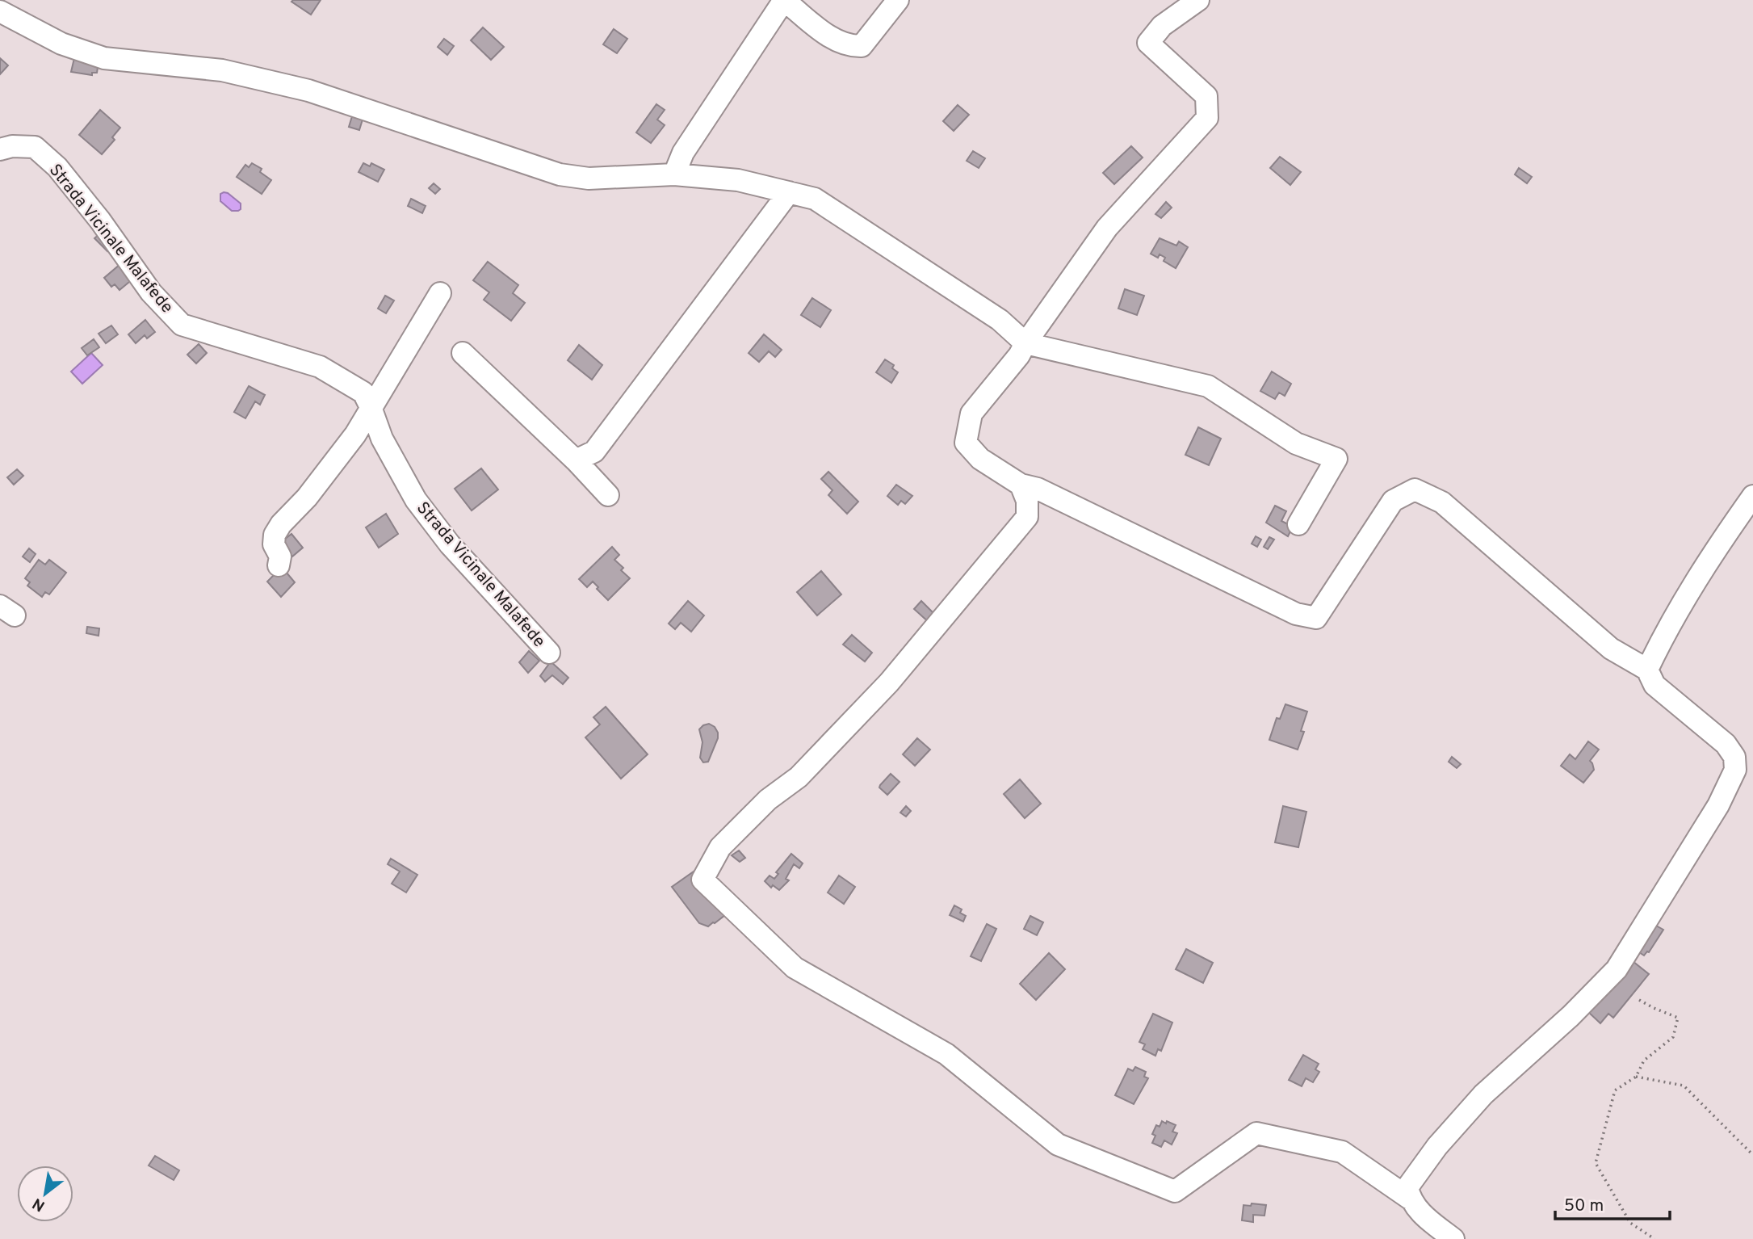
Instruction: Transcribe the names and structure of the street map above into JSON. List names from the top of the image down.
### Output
{
  "streets": {
    "street": ["Strada Vicinale Malafede"]
  },
  "scale_bar": "50 m",
  "north": "bottom left"
}
